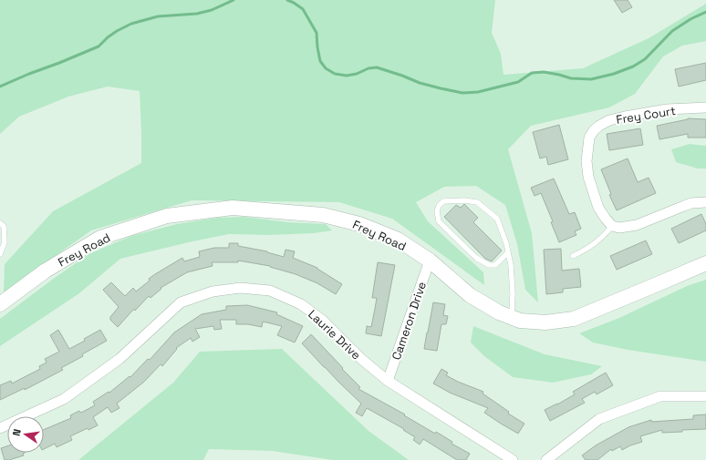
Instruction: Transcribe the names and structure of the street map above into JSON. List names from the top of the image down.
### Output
{
  "streets": {
    "street": [
      "Frey Court",
      "Frey Road",
      "Cameron Drive",
      "Laurie Drive"
    ]
  },
  "crossings": [
    ["Frey Road", "Cameron Drive"],
    ["Cameron Drive", "Laurie Drive"]
  ],
  "north": "left"
}
